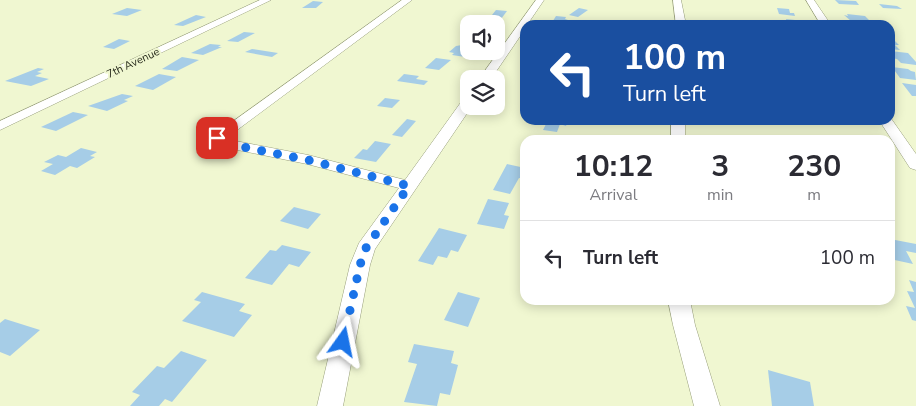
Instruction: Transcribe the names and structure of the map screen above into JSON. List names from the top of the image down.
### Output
{
  "streets": {
    "street": ["7th Avenue"]
  },
  "page": {
    "turn": ["100 m", "Turn left"],
    "eta": [
      "10:12",
      "Arrival",
      "3",
      "min",
      "230",
      "m"
    ],
    "list": [
      {
        "name": "Turn left",
        "value": "100 m"
      }
    ]
  }
}
